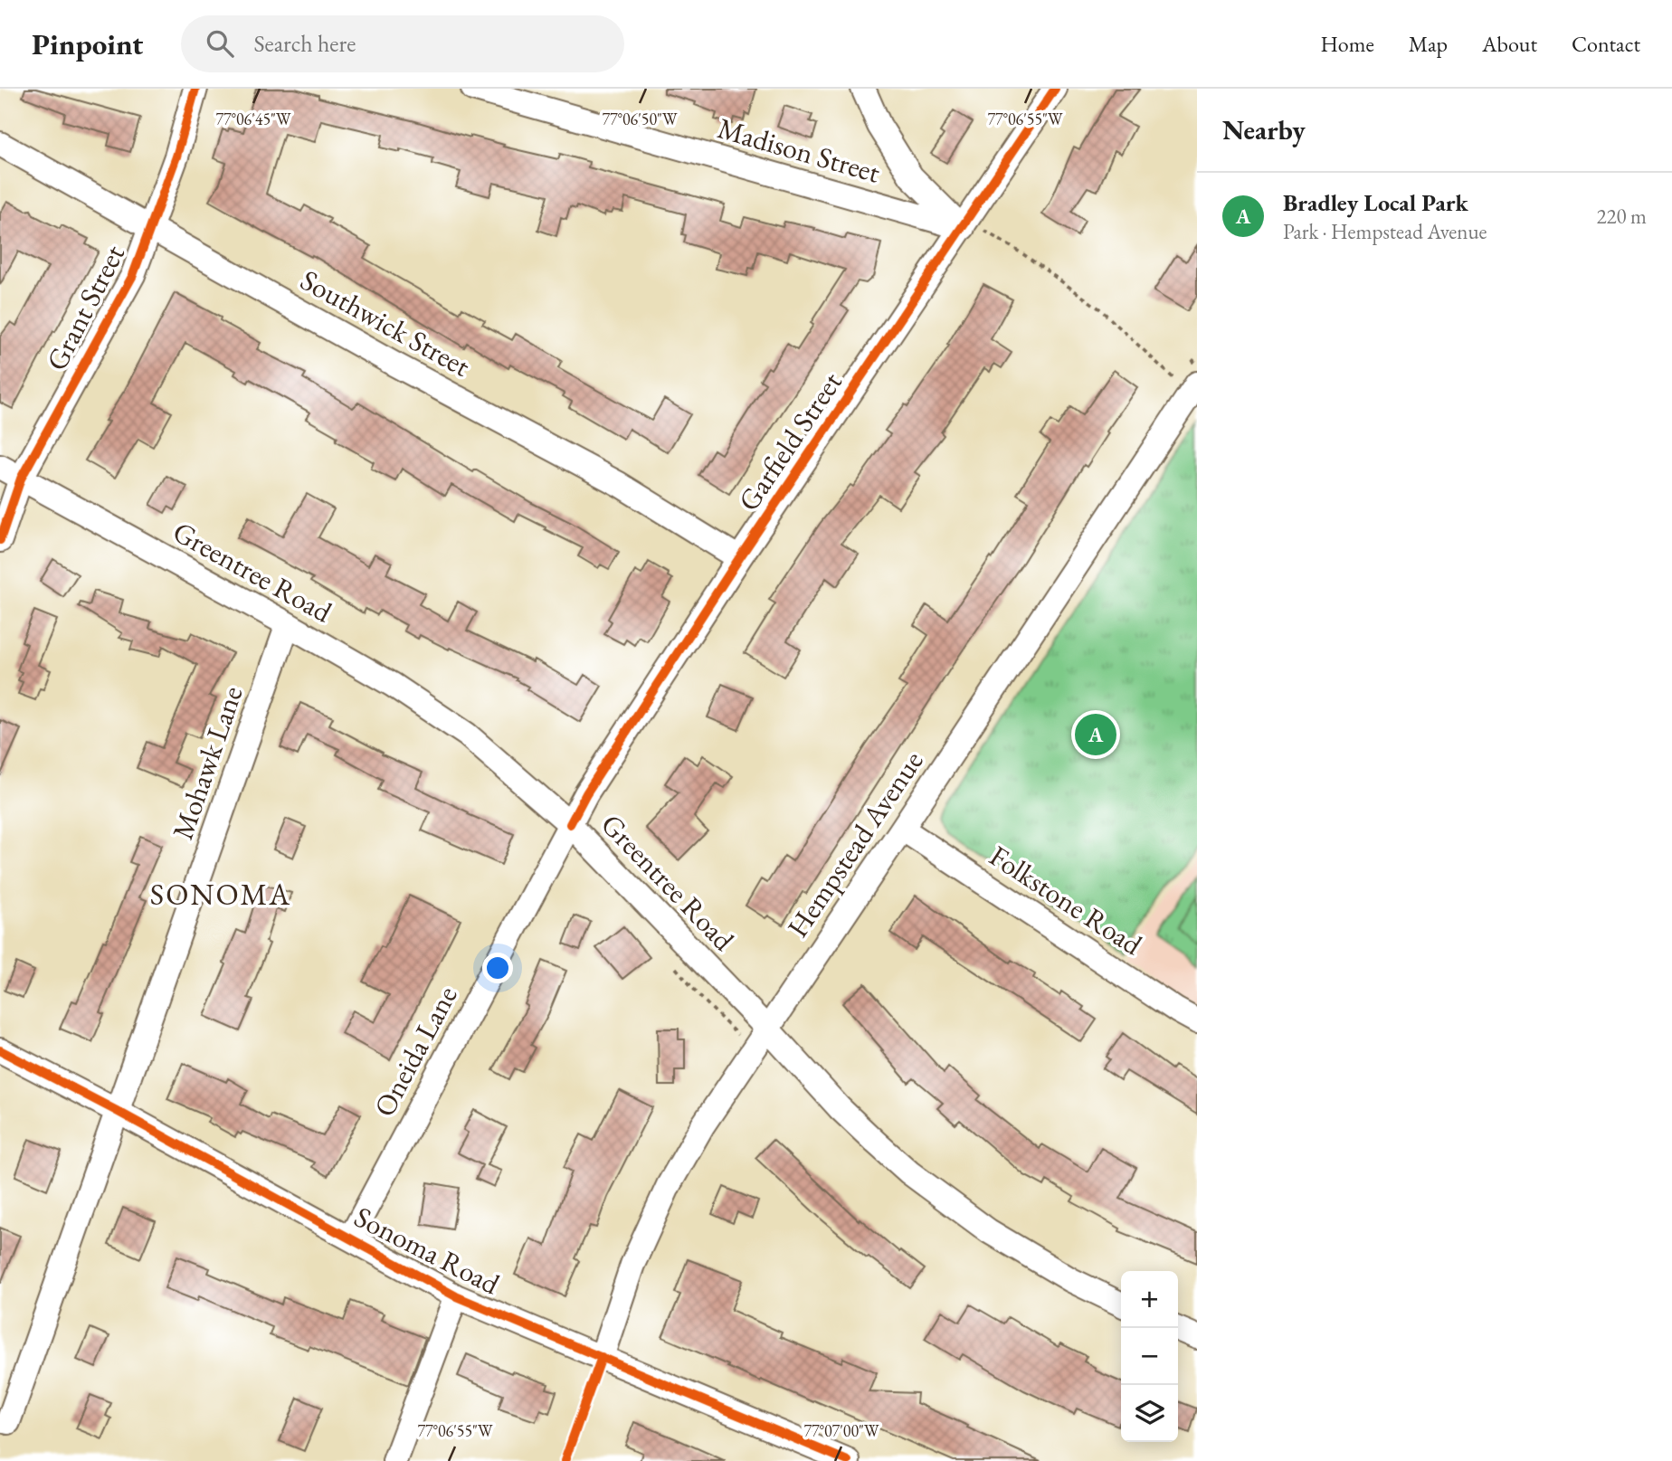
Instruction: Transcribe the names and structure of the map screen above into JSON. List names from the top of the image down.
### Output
{
  "streets": {
    "street": [
      "Madison Street",
      "Grant Street",
      "Southwick Street",
      "Garfield Street",
      "Greentree Road",
      "Mohawk Lane",
      "Hempstead Avenue",
      "Folkstone Road",
      "Oneida Lane",
      "Sonoma Road"
    ]
  },
  "crossings": [
    ["Madison Street", "Garfield Street"],
    ["Grant Street", "Southwick Street"],
    ["Grant Street", "Greentree Road"],
    ["Southwick Street", "Garfield Street"],
    ["Garfield Street", "Greentree Road"],
    ["Garfield Street", "Oneida Lane"],
    ["Greentree Road", "Mohawk Lane"],
    ["Greentree Road", "Hempstead Avenue"],
    ["Greentree Road", "Oneida Lane"],
    ["Mohawk Lane", "Sonoma Road"],
    ["Hempstead Avenue", "Folkstone Road"],
    ["Hempstead Avenue", "Sonoma Road"],
    ["Oneida Lane", "Sonoma Road"]
  ],
  "districts": ["SONOMA"],
  "page": {
    "header": "Pinpoint",
    "search": "Search here",
    "nav": [
      "Home",
      "Map",
      "About",
      "Contact"
    ],
    "heading": "Nearby",
    "list": [
      {
        "mark": "A",
        "name": "Bradley Local Park",
        "note": "Park · Hempstead Avenue",
        "value": "220 m"
      }
    ],
    "pins": "A",
    "map_buttons": ["+", "−"]
  },
  "coordinates": [
    "77°06'45\"W",
    "77°06'50\"W",
    "77°06'55\"W",
    "77°07'00\"W"
  ]
}
